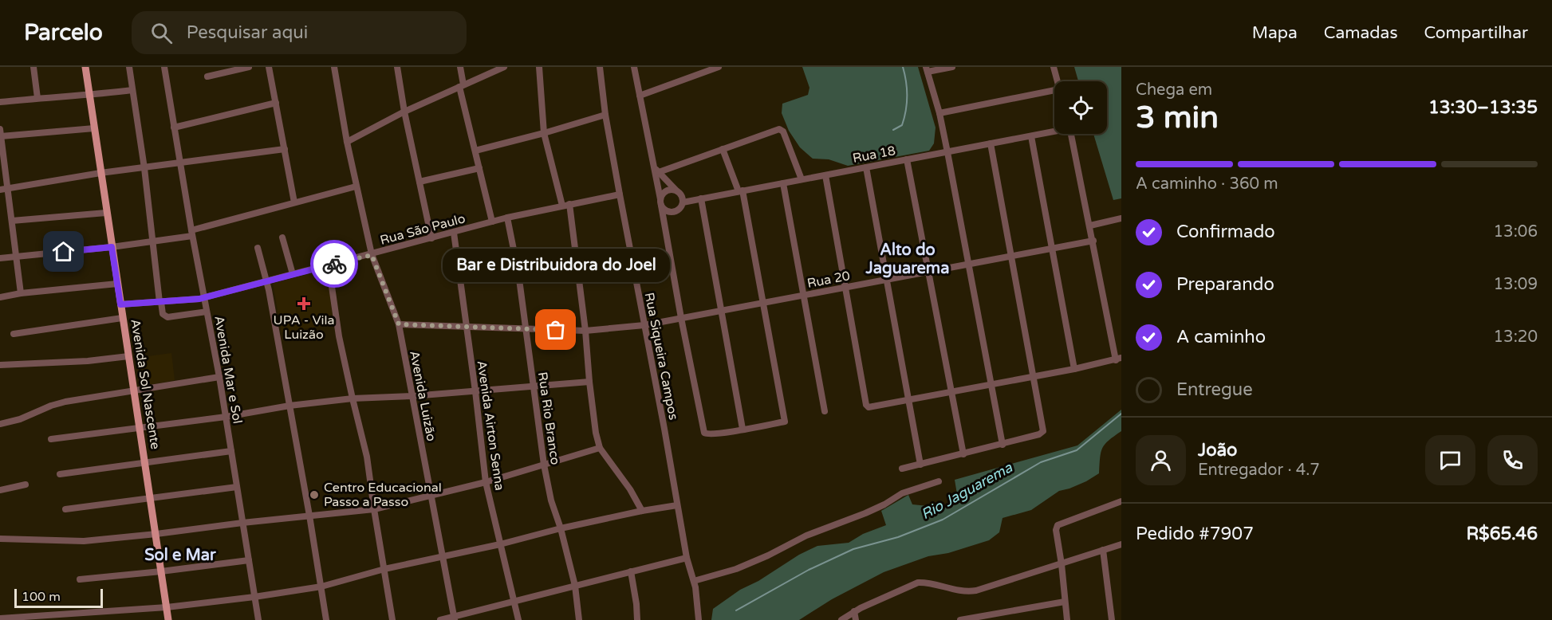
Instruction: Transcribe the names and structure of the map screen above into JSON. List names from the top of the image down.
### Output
{
  "streets": {
    "main road": ["Avenida Sol Nascente"],
    "street": [
      "Rua 18",
      "Rua São Paulo",
      "Rua 20",
      "Rua Siqueira Campos",
      "Avenida Mar e Sol",
      "Avenida Luizão",
      "Rua Rio Branco",
      "Avenida Airton Senna"
    ]
  },
  "crossings": [
    ["Rua São Paulo", "Rua Siqueira Campos"],
    ["Rua São Paulo", "Avenida Mar e Sol"],
    ["Rua São Paulo", "Avenida Sol Nascente"],
    ["Rua São Paulo", "Avenida Luizão"],
    ["Rua São Paulo", "Rua Rio Branco"],
    ["Rua São Paulo", "Avenida Airton Senna"],
    ["Rua 20", "Rua Siqueira Campos"],
    ["Rua 20", "Avenida Luizão"],
    ["Rua 20", "Rua Rio Branco"],
    ["Rua 20", "Avenida Airton Senna"]
  ],
  "districts": ["Alto do Jaguarema", "Sol e Mar"],
  "water": ["Rio Jaguarema"],
  "places": {
    "health": ["UPA - Vila Luizão"],
    "other": ["Bar e Distribuidora do Joel", "Centro Educacional Passo a Passo"]
  },
  "scale_bar": "100 m",
  "page": {
    "header": "Parcelo",
    "search": "Pesquisar aqui",
    "nav": ["Mapa", "Camadas", "Compartilhar"],
    "heading": ["3 min", "Chega em", "13:30–13:35"],
    "panel": [
      "João",
      "Entregador · 4.7",
      "Pedido #7907",
      "R$65.46"
    ],
    "bar": "A caminho · 360 m",
    "list": [
      ["Confirmado", "13:06"],
      ["Preparando", "13:09"],
      ["A caminho", "13:20"],
      "Entregue"
    ],
    "bubble": "Bar e Distribuidora do Joel",
    "scale": "100 m"
  }
}
